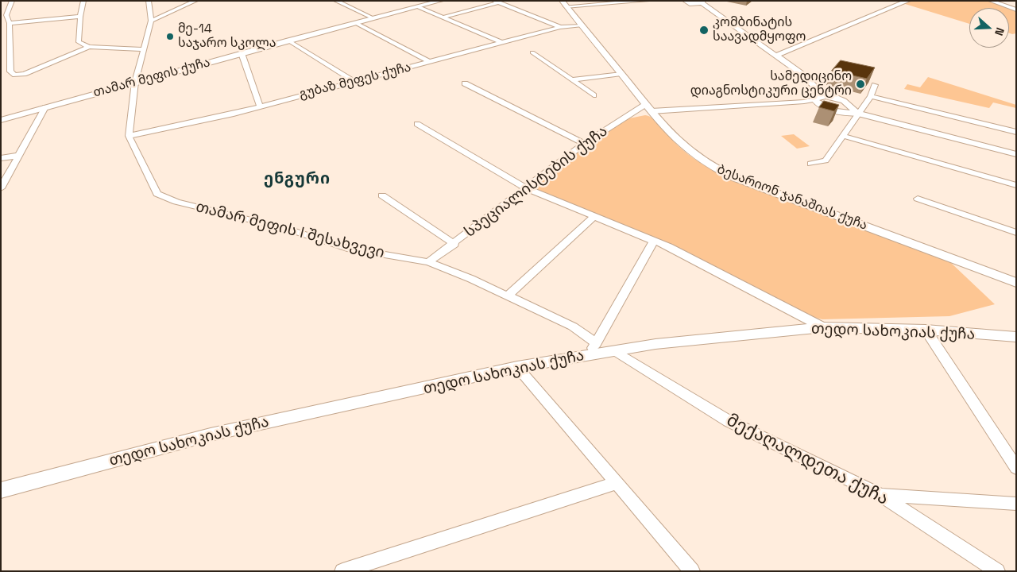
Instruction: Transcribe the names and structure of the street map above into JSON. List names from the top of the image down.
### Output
{
  "streets": {
    "street": [
      "თამარ მეფის ქუჩა",
      "გუბაზ მეფეს ქუჩა",
      "სპეციალისტების ქუჩა",
      "ბესარიონ ჯანაშიას ქუჩა",
      "თამარ მეფის I შესახვევი",
      "თედო სახოკიას ქუჩა",
      "მექაღალდეთა ქუჩა"
    ]
  },
  "crossings": [
    ["გუბაზ მეფეს ქუჩა", "ბესარიონ ჯანაშიას ქუჩა"],
    ["გუბაზ მეფეს ქუჩა", "თამარ მეფის I შესახვევი"],
    ["სპეციალისტების ქუჩა", "ბესარიონ ჯანაშიას ქუჩა"],
    ["სპეციალისტების ქუჩა", "თამარ მეფის I შესახვევი"],
    ["თამარ მეფის I შესახვევი", "თედო სახოკიას ქუჩა"],
    ["თედო სახოკიას ქუჩა", "მექაღალდეთა ქუჩა"]
  ],
  "districts": ["ენგური"],
  "places": ["კომბინატის საავადმყოფო", "მე-14 საჯარო სკოლა", "სამედიცინო დიაგნოსტიკური ცენტრი"],
  "north": "right"
}
